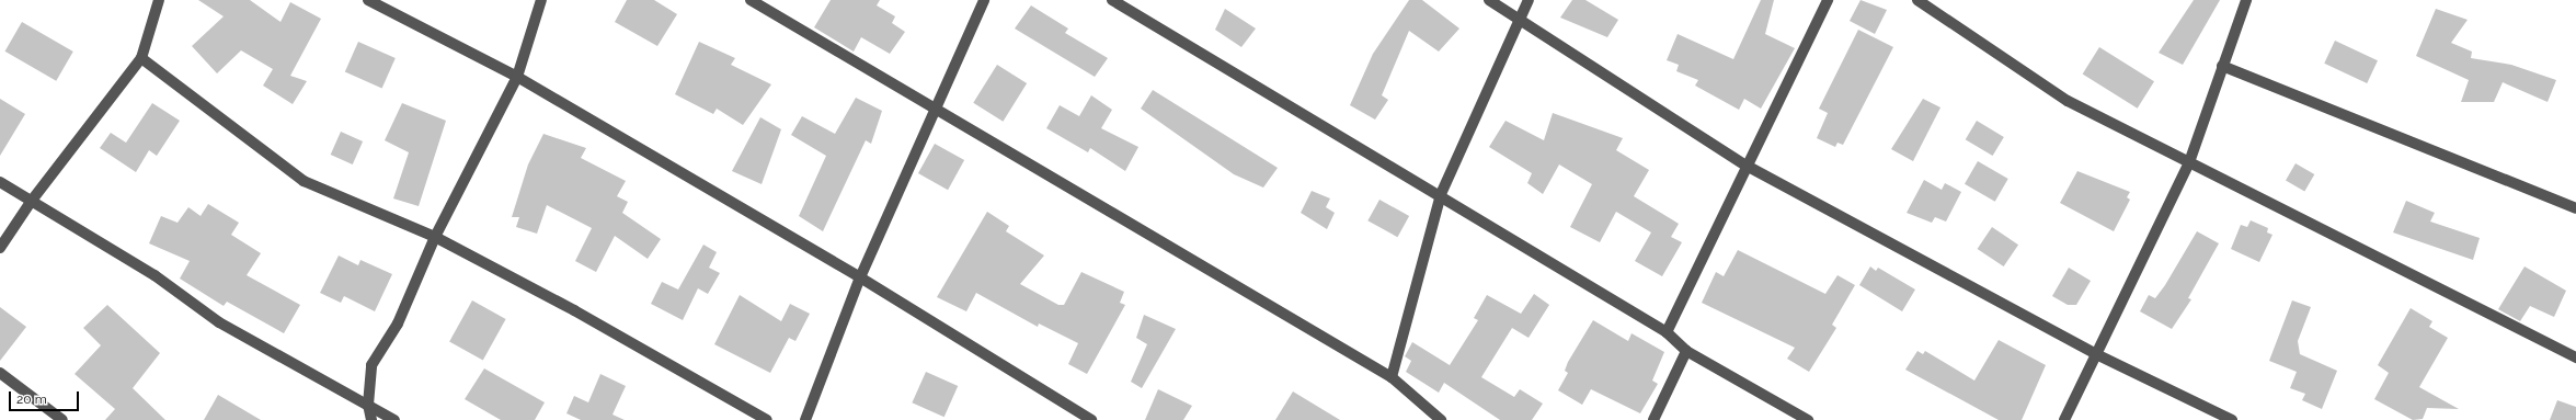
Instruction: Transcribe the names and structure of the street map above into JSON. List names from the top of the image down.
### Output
{
  "scale_bar": "20 m"
}
